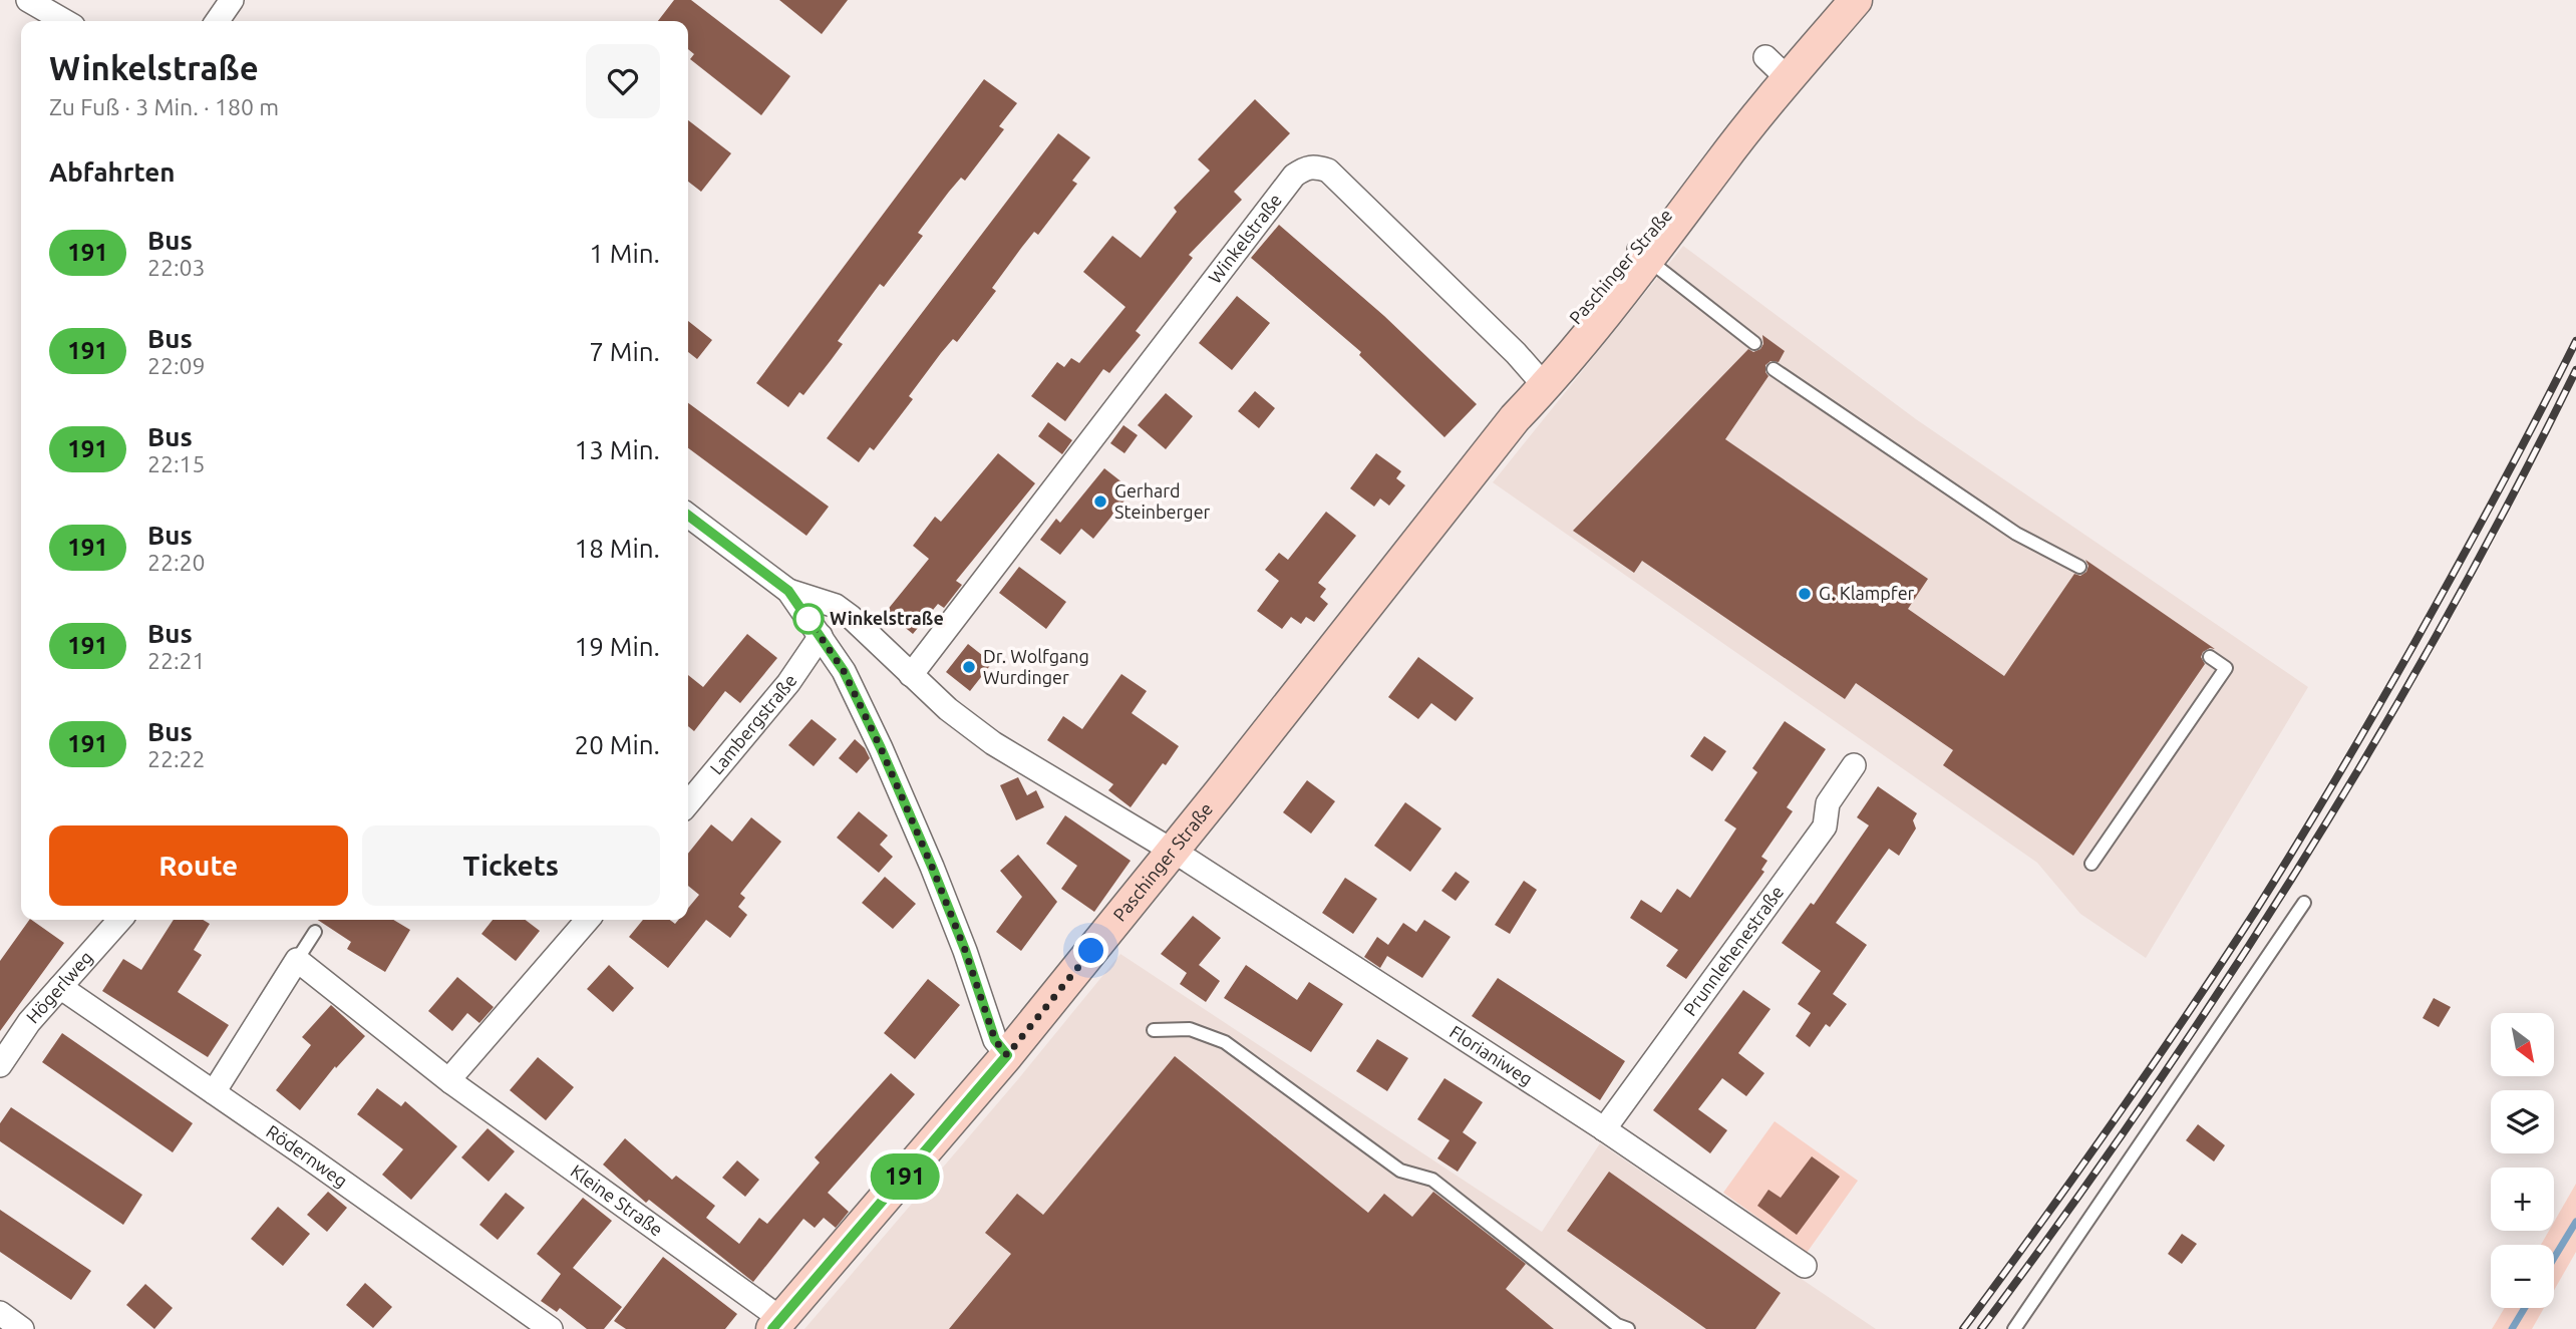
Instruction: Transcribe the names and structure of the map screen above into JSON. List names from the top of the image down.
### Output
{
  "streets": {
    "street": [
      "Winkelstraße",
      "Paschinger Straße",
      "Lambergstraße",
      "Prunnlehenestraße",
      "Högerlweg",
      "Florianiweg",
      "Rödernweg",
      "Kleine Straße"
    ]
  },
  "crossings": [
    ["Winkelstraße", "Paschinger Straße"],
    ["Paschinger Straße", "Florianiweg"],
    ["Paschinger Straße", "Kleine Straße"],
    ["Prunnlehenestraße", "Florianiweg"],
    ["Högerlweg", "Rödernweg"]
  ],
  "places": [
    "Gerhard Steinberger",
    "G. Klampfer",
    "Winkelstraße",
    "Dr. Wolfgang Wurdinger"
  ],
  "lines": ["bus line 191"],
  "north": "bottom right",
  "page": {
    "on_map": "191",
    "heading": [
      ["Winkelstraße", "Zu Fuß · 3 Min. · 180 m"],
      "Abfahrten"
    ],
    "list": [
      {
        "mark": "191",
        "name": "Bus",
        "note": "22:03",
        "value": "1 Min."
      },
      {
        "mark": "191",
        "name": "Bus",
        "note": "22:09",
        "value": "7 Min."
      },
      {
        "mark": "191",
        "name": "Bus",
        "note": "22:15",
        "value": "13 Min."
      },
      {
        "mark": "191",
        "name": "Bus",
        "note": "22:20",
        "value": "18 Min."
      },
      {
        "mark": "191",
        "name": "Bus",
        "note": "22:21",
        "value": "19 Min."
      },
      {
        "mark": "191",
        "name": "Bus",
        "note": "22:22",
        "value": "20 Min."
      }
    ],
    "buttons": ["Route", "Tickets"],
    "map_buttons": ["+", "−"]
  }
}
